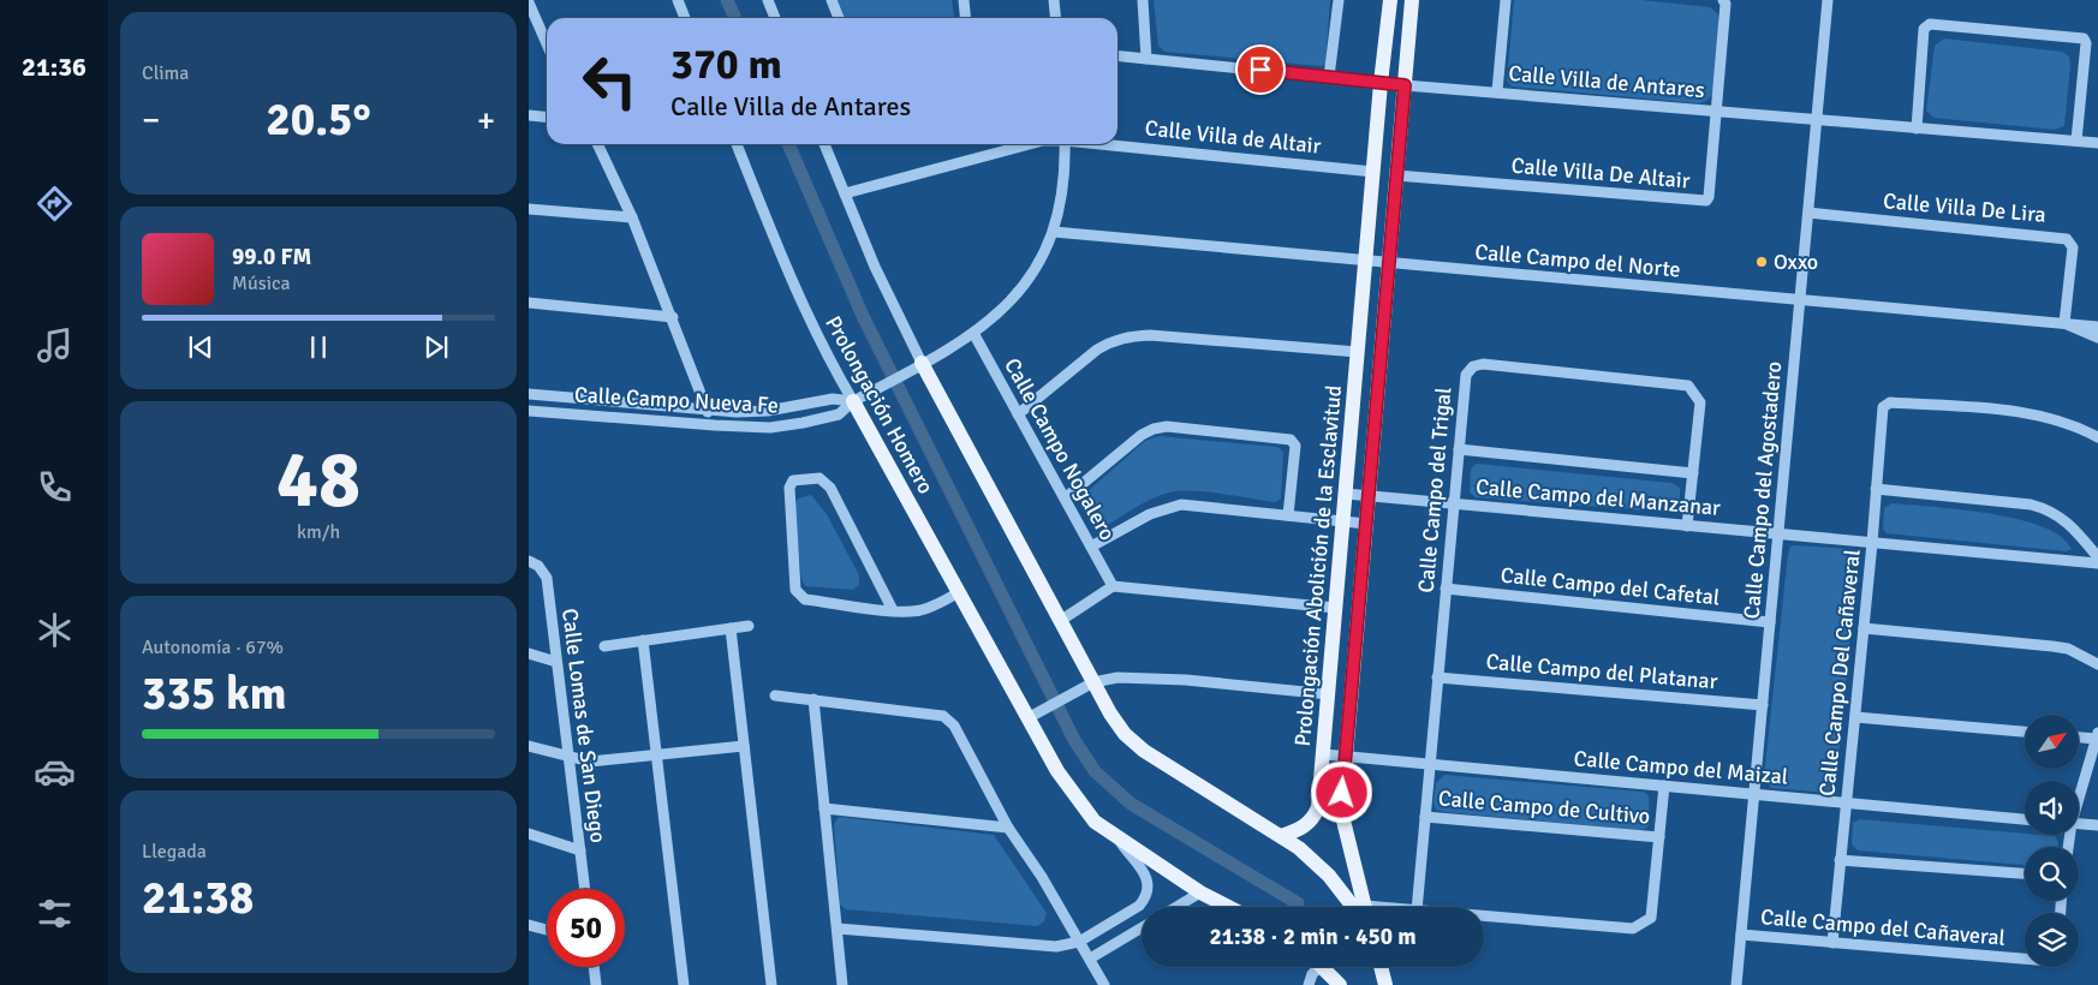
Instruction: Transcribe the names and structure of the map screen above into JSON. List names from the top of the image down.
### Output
{
  "streets": {
    "main road": ["Prolongación Homero", "Prolongación Abolición de la Esclavitud"],
    "street": [
      "Calle Villa de Antares",
      "Calle Villa de Altair",
      "Calle Villa De Altair",
      "Calle Villa De Lira",
      "Calle Campo del Norte",
      "Calle Campo Nueva Fe",
      "Calle Campo Nogalero",
      "Calle Campo del Trigal",
      "Calle Campo del Agostadero",
      "Calle Campo del Manzanar",
      "Calle Campo del Cafetal",
      "Calle Campo del Platanar",
      "Calle Campo Del Cañaveral",
      "Calle Lomas de San Diego",
      "Calle Campo del Maizal",
      "Calle Campo de Cultivo",
      "Calle Campo del Cañaveral"
    ]
  },
  "crossings": [
    ["Calle Villa de Antares", "Calle Villa De Altair"],
    ["Calle Villa de Antares", "Calle Campo del Agostadero"],
    ["Calle Villa de Antares", "Prolongación Abolición de la Esclavitud"],
    ["Calle Villa de Altair", "Prolongación Abolición de la Esclavitud"],
    ["Calle Villa De Altair", "Prolongación Abolición de la Esclavitud"],
    ["Calle Villa De Lira", "Calle Campo del Norte"],
    ["Calle Villa De Lira", "Calle Campo del Agostadero"],
    ["Calle Campo del Norte", "Calle Campo Nueva Fe"],
    ["Calle Campo del Norte", "Calle Campo del Agostadero"],
    ["Calle Campo del Norte", "Prolongación Abolición de la Esclavitud"],
    ["Calle Campo Nueva Fe", "Prolongación Homero"],
    ["Calle Campo Nueva Fe", "Calle Campo Nogalero"],
    ["Calle Campo del Trigal", "Calle Campo del Manzanar"],
    ["Calle Campo del Trigal", "Calle Campo del Cafetal"],
    ["Calle Campo del Trigal", "Calle Campo del Platanar"],
    ["Calle Campo del Trigal", "Calle Campo del Maizal"],
    ["Calle Campo del Trigal", "Calle Campo de Cultivo"],
    ["Calle Campo del Agostadero", "Calle Campo del Manzanar"],
    ["Calle Campo del Agostadero", "Calle Campo del Cafetal"],
    ["Calle Campo del Agostadero", "Calle Campo del Platanar"],
    ["Calle Campo del Agostadero", "Calle Campo del Maizal"],
    ["Calle Campo del Agostadero", "Calle Campo del Cañaveral"],
    ["Calle Campo del Manzanar", "Prolongación Abolición de la Esclavitud"],
    ["Calle Campo del Manzanar", "Calle Campo Del Cañaveral"],
    ["Prolongación Abolición de la Esclavitud", "Calle Campo del Maizal"],
    ["Calle Campo Del Cañaveral", "Calle Campo del Maizal"],
    ["Calle Campo Del Cañaveral", "Calle Campo del Cañaveral"]
  ],
  "places": ["Oxxo"],
  "north": "top right",
  "page": {
    "tabs": "21:36",
    "tile": [
      "Clima",
      ["48", "km/h"],
      ["Autonomía · 67%", "335 km"],
      ["Llegada", "21:38"]
    ],
    "turn": ["370 m", "Calle Villa de Antares"],
    "heat": ["−", "20.5°", "+"],
    "song": ["99.0 FM", "Música"],
    "limit": "50",
    "trip": "21:38 · 2 min · 450 m"
  }
}
